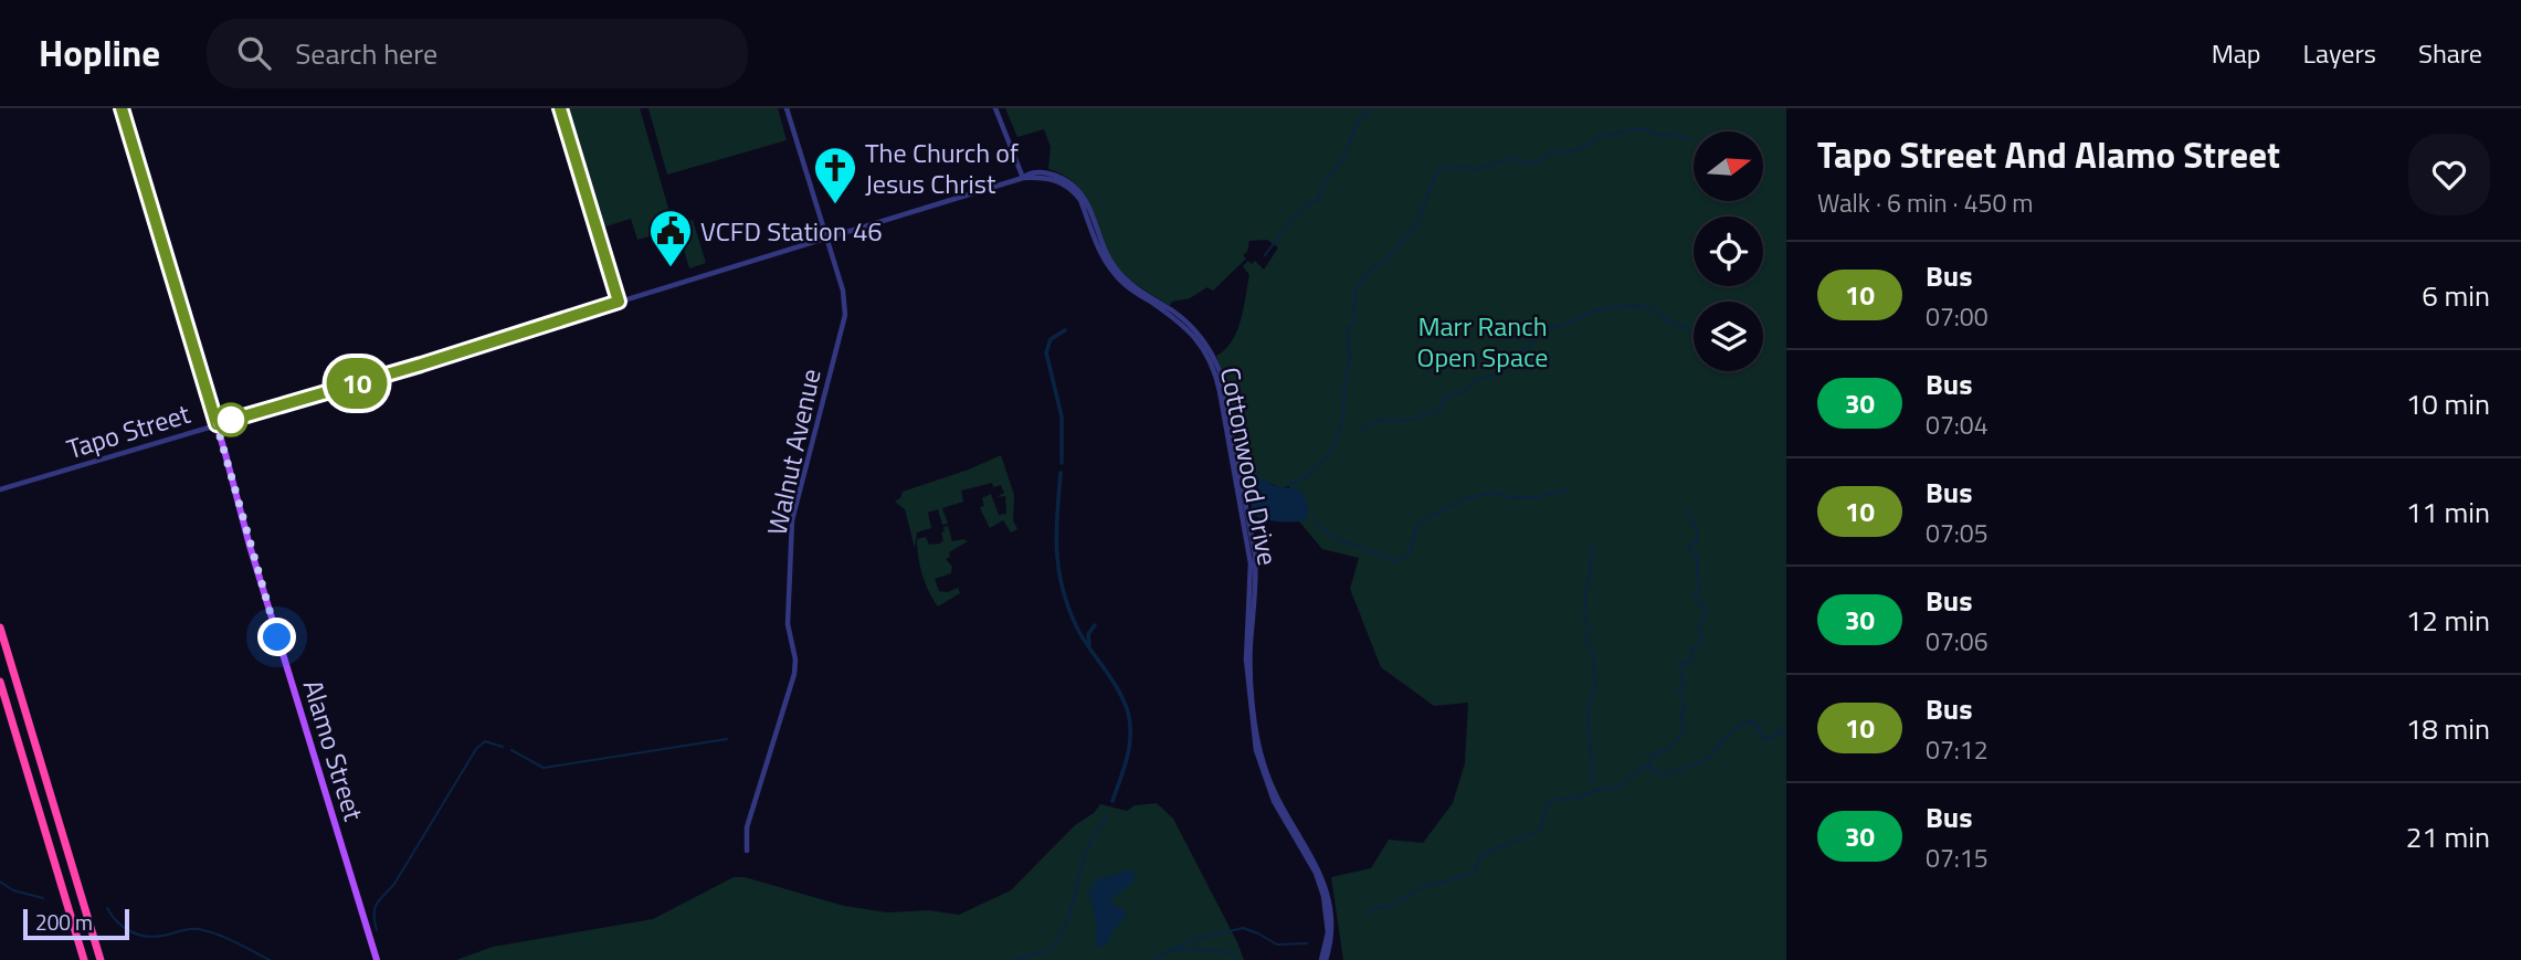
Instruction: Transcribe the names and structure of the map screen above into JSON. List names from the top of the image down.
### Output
{
  "streets": {
    "main road": ["Alamo Street"],
    "street": ["Tapo Street", "Walnut Avenue", "Cottonwood Drive"]
  },
  "crossings": [
    ["Tapo Street", "Walnut Avenue"],
    ["Tapo Street", "Cottonwood Drive"],
    ["Tapo Street", "Alamo Street"]
  ],
  "parks": ["Marr Ranch Open Space"],
  "places": {
    "church": ["The Church of Jesus Christ"],
    "public building": ["VCFD Station 46"]
  },
  "lines": ["bus line 10"],
  "scale_bar": "200 m",
  "north": "right",
  "page": {
    "header": "Hopline",
    "search": "Search here",
    "nav": ["Map", "Layers", "Share"],
    "on_map": "10",
    "heading": ["Tapo Street And Alamo Street", "Walk · 6 min · 450 m"],
    "list": [
      {
        "mark": "10",
        "name": "Bus",
        "note": "07:00",
        "value": "6 min"
      },
      {
        "mark": "30",
        "name": "Bus",
        "note": "07:04",
        "value": "10 min"
      },
      {
        "mark": "10",
        "name": "Bus",
        "note": "07:05",
        "value": "11 min"
      },
      {
        "mark": "30",
        "name": "Bus",
        "note": "07:06",
        "value": "12 min"
      },
      {
        "mark": "10",
        "name": "Bus",
        "note": "07:12",
        "value": "18 min"
      },
      {
        "mark": "30",
        "name": "Bus",
        "note": "07:15",
        "value": "21 min"
      }
    ],
    "scale": "200 m"
  }
}
